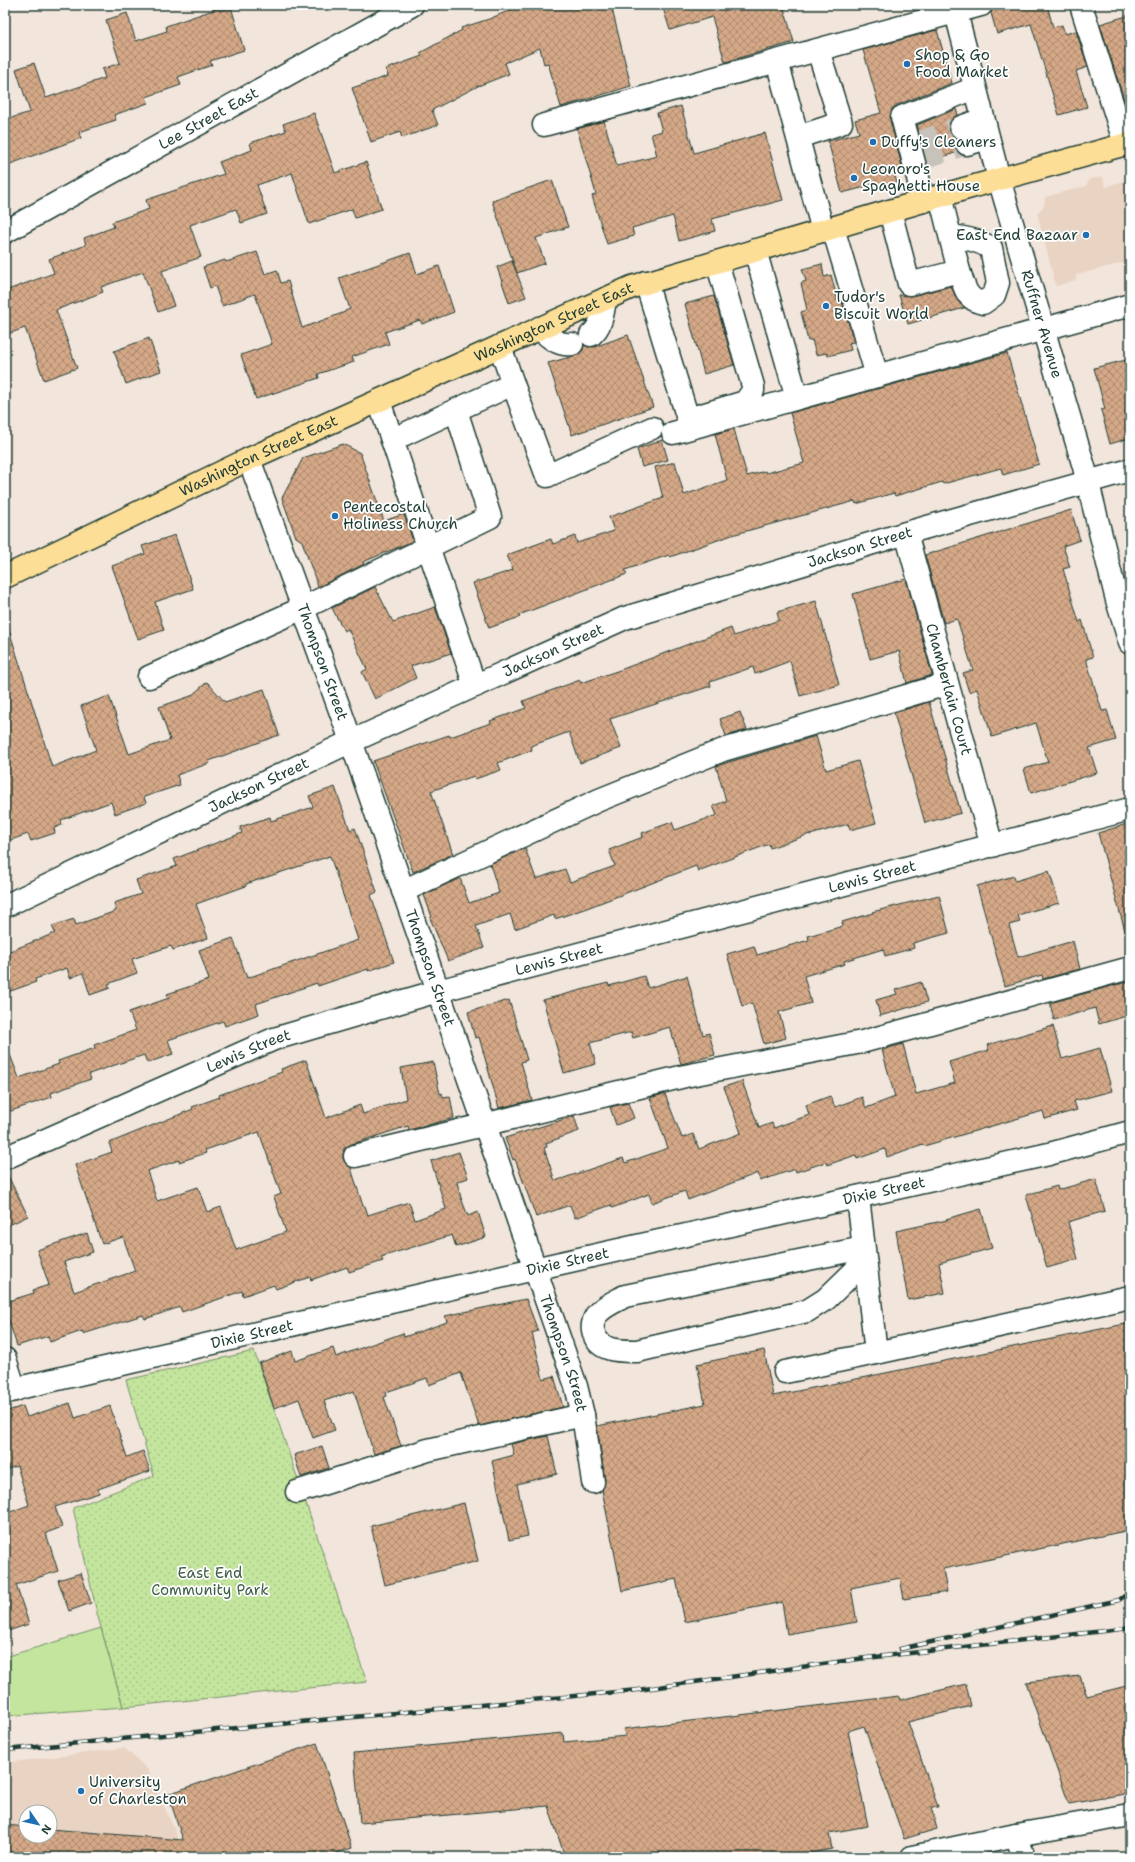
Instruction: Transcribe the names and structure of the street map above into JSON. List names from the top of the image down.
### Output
{
  "streets": {
    "main road": ["Washington Street East"],
    "street": [
      "Lee Street East",
      "Ruffner Avenue",
      "Jackson Street",
      "Thompson Street",
      "Chamberlain Court",
      "Lewis Street",
      "Dixie Street"
    ]
  },
  "crossings": [
    ["Washington Street East", "Ruffner Avenue"],
    ["Washington Street East", "Thompson Street"],
    ["Ruffner Avenue", "Jackson Street"],
    ["Jackson Street", "Thompson Street"],
    ["Jackson Street", "Chamberlain Court"],
    ["Thompson Street", "Lewis Street"],
    ["Thompson Street", "Dixie Street"],
    ["Chamberlain Court", "Lewis Street"]
  ],
  "parks": ["East End Community Park"],
  "places": [
    "Shop & Go Food Market",
    "Duffy's Cleaners",
    "Leonoro's Spaghetti House",
    "East End Bazaar",
    "Tudor's Biscuit World",
    "Pentecostal Holiness Church",
    "University of Charleston"
  ],
  "north": "bottom right"
}
